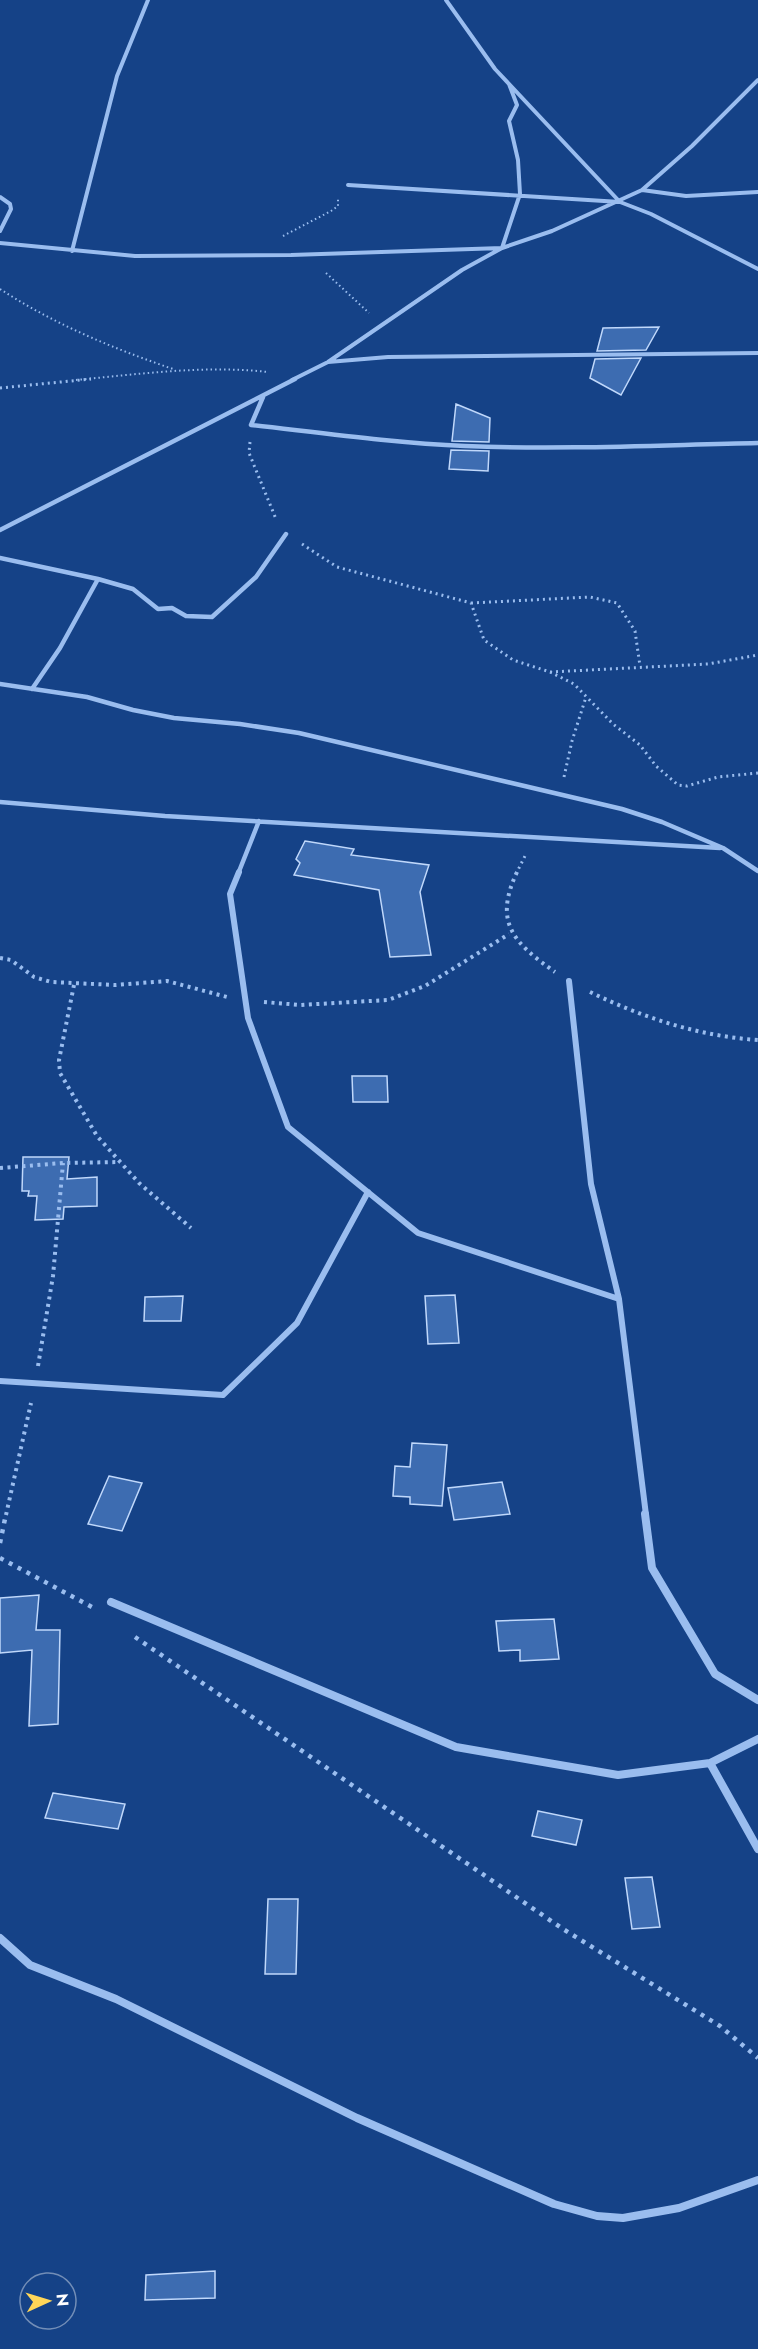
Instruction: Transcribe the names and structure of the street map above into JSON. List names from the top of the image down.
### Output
{
  "north": "right"
}
